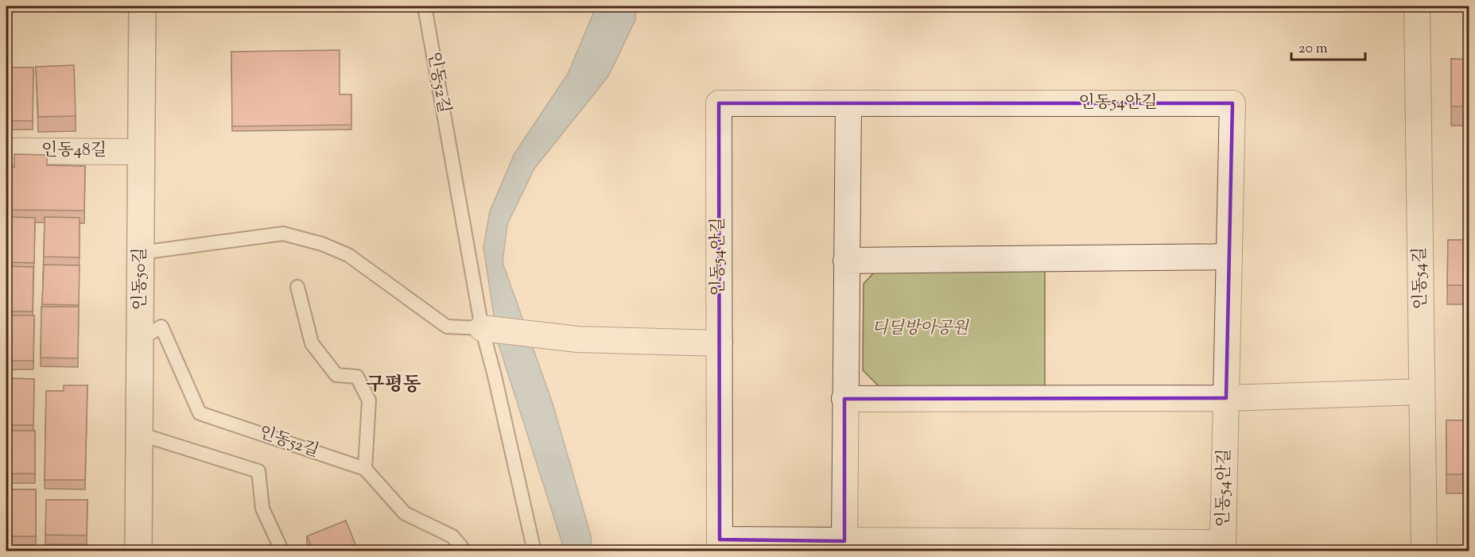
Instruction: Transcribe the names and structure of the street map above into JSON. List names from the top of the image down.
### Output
{
  "streets": {
    "street": [
      "인동54안길",
      "인동48길",
      "인동54길",
      "인동50길"
    ],
    "lane": ["인동52길"]
  },
  "crossings": [
    ["인동52길", "인동50길"],
    ["인동48길", "인동50길"]
  ],
  "districts": ["구평동"],
  "parks": ["디딜방아공원"],
  "scale_bar": "20 m"
}
